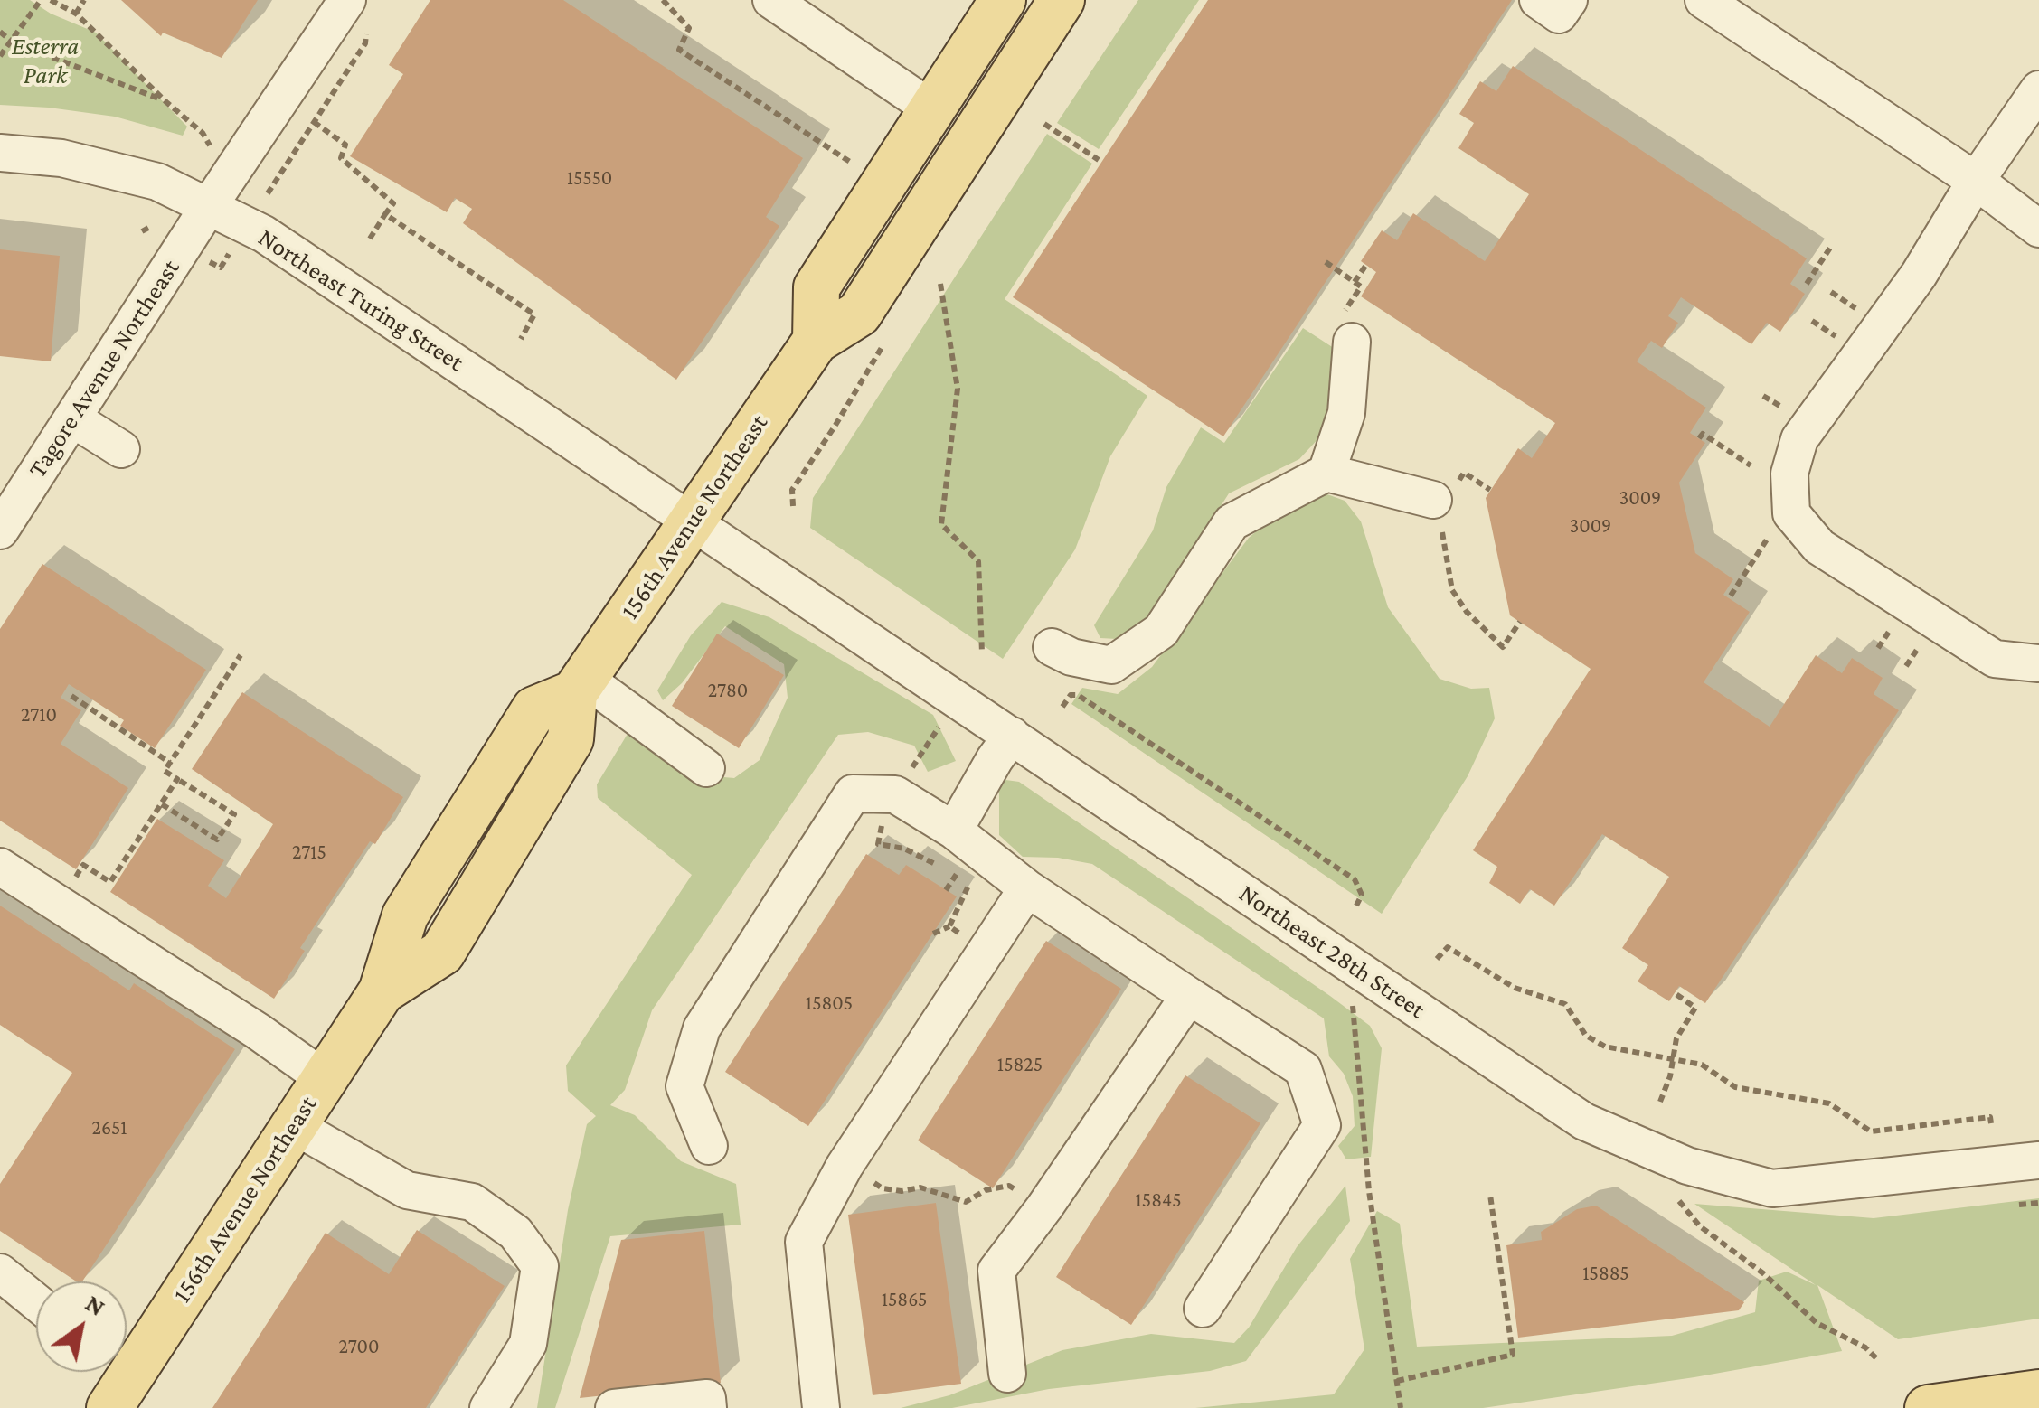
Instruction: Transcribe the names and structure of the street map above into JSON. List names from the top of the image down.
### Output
{
  "streets": {
    "main road": ["156th Avenue Northeast"],
    "street": ["Northeast Turing Street", "Tagore Avenue Northeast", "Northeast 28th Street"]
  },
  "crossings": [
    ["Northeast Turing Street", "Tagore Avenue Northeast"],
    ["Northeast Turing Street", "156th Avenue Northeast"],
    ["Northeast Turing Street", "Northeast 28th Street"],
    ["156th Avenue Northeast", "Northeast 28th Street"]
  ],
  "parks": ["Esterra Park"],
  "house_numbers": [
    "15550",
    "3009",
    "3009",
    "2780",
    "2710",
    "2715",
    "15805",
    "15825",
    "2651",
    "15845",
    "15885",
    "15865",
    "2700"
  ],
  "north": "top right"
}
